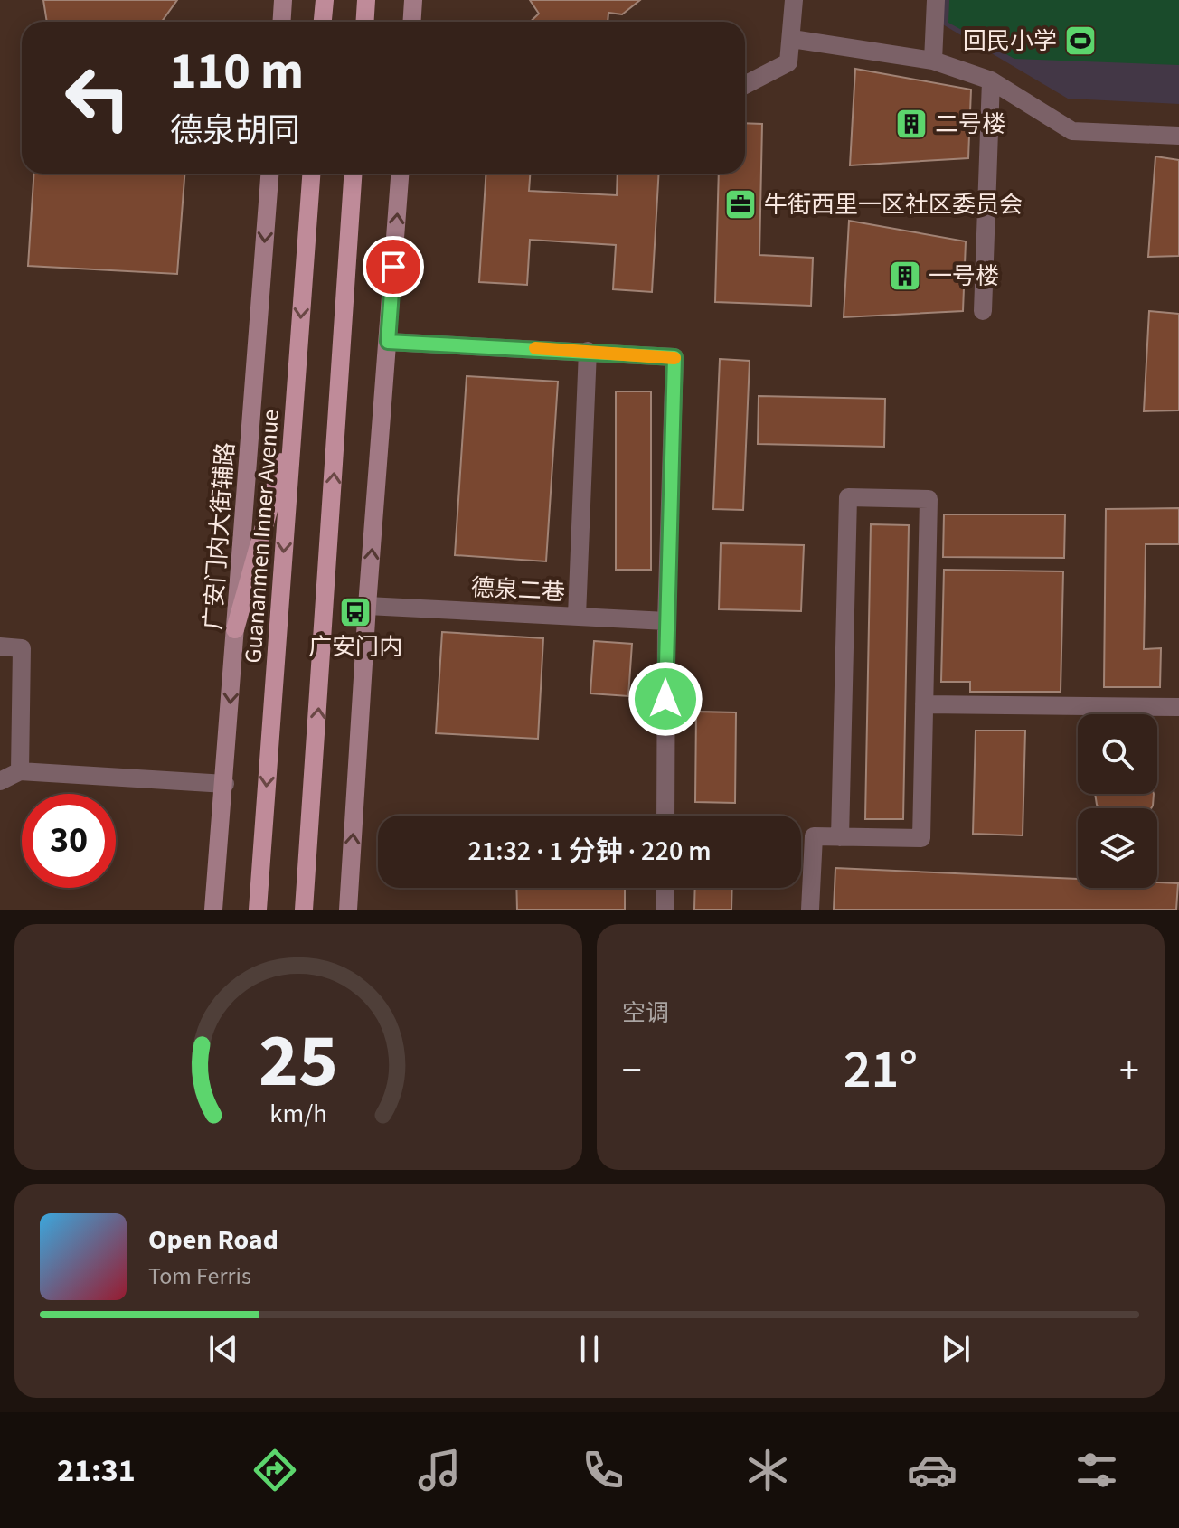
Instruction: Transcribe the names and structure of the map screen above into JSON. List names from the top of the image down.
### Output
{
  "streets": {
    "main road": ["Guananmen Inner Avenue"],
    "street": ["广安门内大街辅路", "德泉二巷"]
  },
  "places": {
    "sports": ["回民小学"],
    "building": ["二号楼", "一号楼"],
    "office": ["牛街西里一区社区委员会"],
    "bus stop": ["广安门内"]
  },
  "page": {
    "turn": ["110 m", "德泉胡同"],
    "limit": "30",
    "trip": "21:32 · 1 分钟 · 220 m",
    "tile": "空调",
    "heat": ["−", "21°", "+"],
    "song": ["Open Road", "Tom Ferris"],
    "tabs": "21:31",
    "gauge": ["25", "km/h"]
  }
}
